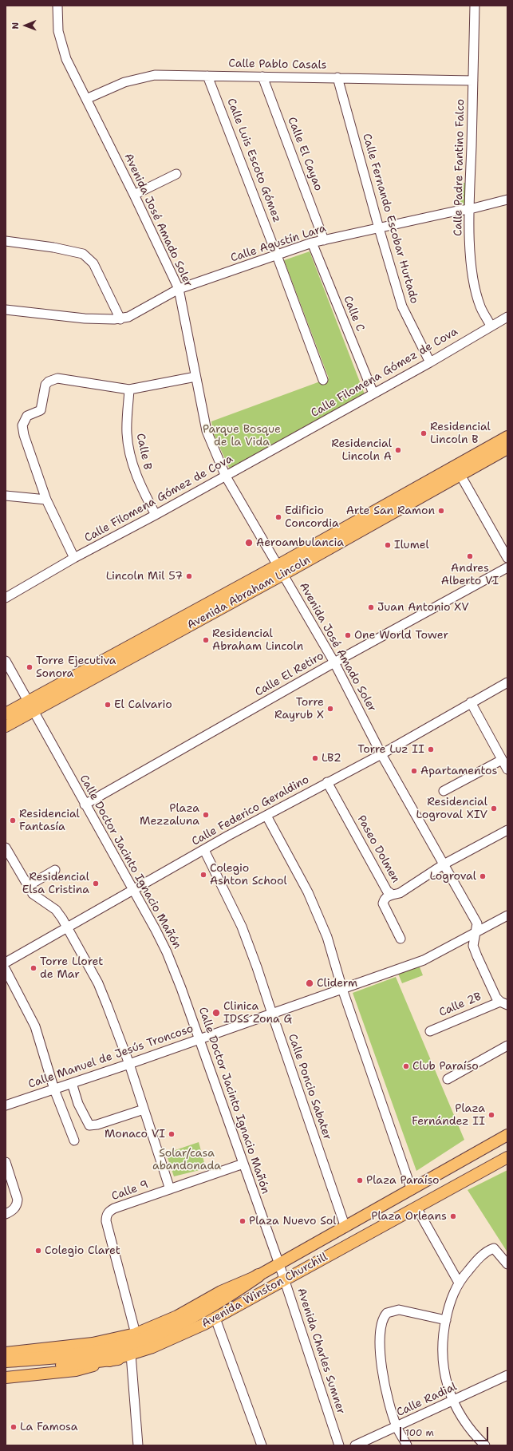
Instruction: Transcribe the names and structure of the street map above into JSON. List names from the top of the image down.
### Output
{
  "streets": {
    "main road": ["Avenida Abraham Lincoln", "Avenida Winston Churchill"],
    "street": [
      "Calle Pablo Casals",
      "Calle El Cayao",
      "Calle Luis Escoto Gómez",
      "Calle Padre Fantino Falco",
      "Calle Fernando Escobar Hurtado",
      "Avenida José Amado Soler",
      "Calle Agustín Lara",
      "Calle C",
      "Calle Filomena Gómez de Cova",
      "Calle B",
      "Calle El Retiro",
      "Calle Federico Geraldino",
      "Paseo Dolmen",
      "Calle Doctor Jacinto Ignacio Mañón",
      "Calle 2B",
      "Calle Manuel de Jesús Troncoso",
      "Calle Poncio Sabater",
      "Calle 9",
      "Avenida Charles Sumner",
      "Calle Radial"
    ]
  },
  "crossings": [
    ["Calle Pablo Casals", "Calle El Cayao"],
    ["Calle Pablo Casals", "Calle Luis Escoto Gómez"],
    ["Calle Pablo Casals", "Calle Padre Fantino Falco"],
    ["Calle Pablo Casals", "Calle Fernando Escobar Hurtado"],
    ["Calle Pablo Casals", "Avenida José Amado Soler"],
    ["Calle El Cayao", "Calle Agustín Lara"],
    ["Calle Luis Escoto Gómez", "Calle Agustín Lara"],
    ["Calle Padre Fantino Falco", "Calle Agustín Lara"],
    ["Calle Padre Fantino Falco", "Calle Filomena Gómez de Cova"],
    ["Calle Fernando Escobar Hurtado", "Calle Agustín Lara"],
    ["Calle Fernando Escobar Hurtado", "Calle Filomena Gómez de Cova"],
    ["Avenida José Amado Soler", "Calle Agustín Lara"],
    ["Avenida José Amado Soler", "Calle Filomena Gómez de Cova"],
    ["Avenida José Amado Soler", "Avenida Abraham Lincoln"],
    ["Avenida José Amado Soler", "Calle El Retiro"],
    ["Avenida José Amado Soler", "Calle Federico Geraldino"],
    ["Avenida José Amado Soler", "Paseo Dolmen"],
    ["Avenida José Amado Soler", "Calle 2B"],
    ["Avenida José Amado Soler", "Calle Manuel de Jesús Troncoso"],
    ["Calle Agustín Lara", "Calle C"],
    ["Calle C", "Calle Filomena Gómez de Cova"],
    ["Calle Filomena Gómez de Cova", "Calle B"],
    ["Avenida Abraham Lincoln", "Calle Doctor Jacinto Ignacio Mañón"],
    ["Calle El Retiro", "Calle Doctor Jacinto Ignacio Mañón"],
    ["Calle Federico Geraldino", "Paseo Dolmen"],
    ["Calle Federico Geraldino", "Calle Doctor Jacinto Ignacio Mañón"],
    ["Calle Federico Geraldino", "Calle Poncio Sabater"],
    ["Calle Doctor Jacinto Ignacio Mañón", "Calle Manuel de Jesús Troncoso"],
    ["Calle Doctor Jacinto Ignacio Mañón", "Calle 9"],
    ["Calle Doctor Jacinto Ignacio Mañón", "Avenida Winston Churchill"],
    ["Calle Doctor Jacinto Ignacio Mañón", "Avenida Charles Sumner"],
    ["Calle Manuel de Jesús Troncoso", "Calle Poncio Sabater"],
    ["Calle Poncio Sabater", "Avenida Winston Churchill"],
    ["Avenida Winston Churchill", "Avenida Charles Sumner"]
  ],
  "parks": ["Parque Bosque de la Vida", "Solar/casa abandonada"],
  "places": [
    "Residencial Lincoln B",
    "Residencial Lincoln A",
    "Arte San Ramon",
    "Edificio Concordia",
    "Aeroambulancia",
    "Ilumel",
    "Andres Alberto VI",
    "Lincoln Mil 57",
    "Juan Antonio XV",
    "One World Tower",
    "Residencial Abraham Lincoln",
    "Torre Ejecutiva Sonora",
    "El Calvario",
    "Torre Rayrub X",
    "Torre Luz II",
    "LB2",
    "Apartamentos",
    "Residencial Logroval XIV",
    "Plaza Mezzaluna",
    "Residencial Fantasía",
    "Colegio Ashton School",
    "Logroval",
    "Residencial Elsa Cristina",
    "Torre Lloret de Mar",
    "Cliderm",
    "Clinica IDSS Zona G",
    "Club Paraíso",
    "Plaza Fernández II",
    "Monaco VI",
    "Plaza Paraíso",
    "Plaza Orleans",
    "Plaza Nuevo Sol",
    "Colegio Claret",
    "La Famosa"
  ],
  "scale_bar": "100 m",
  "north": "left"
}
